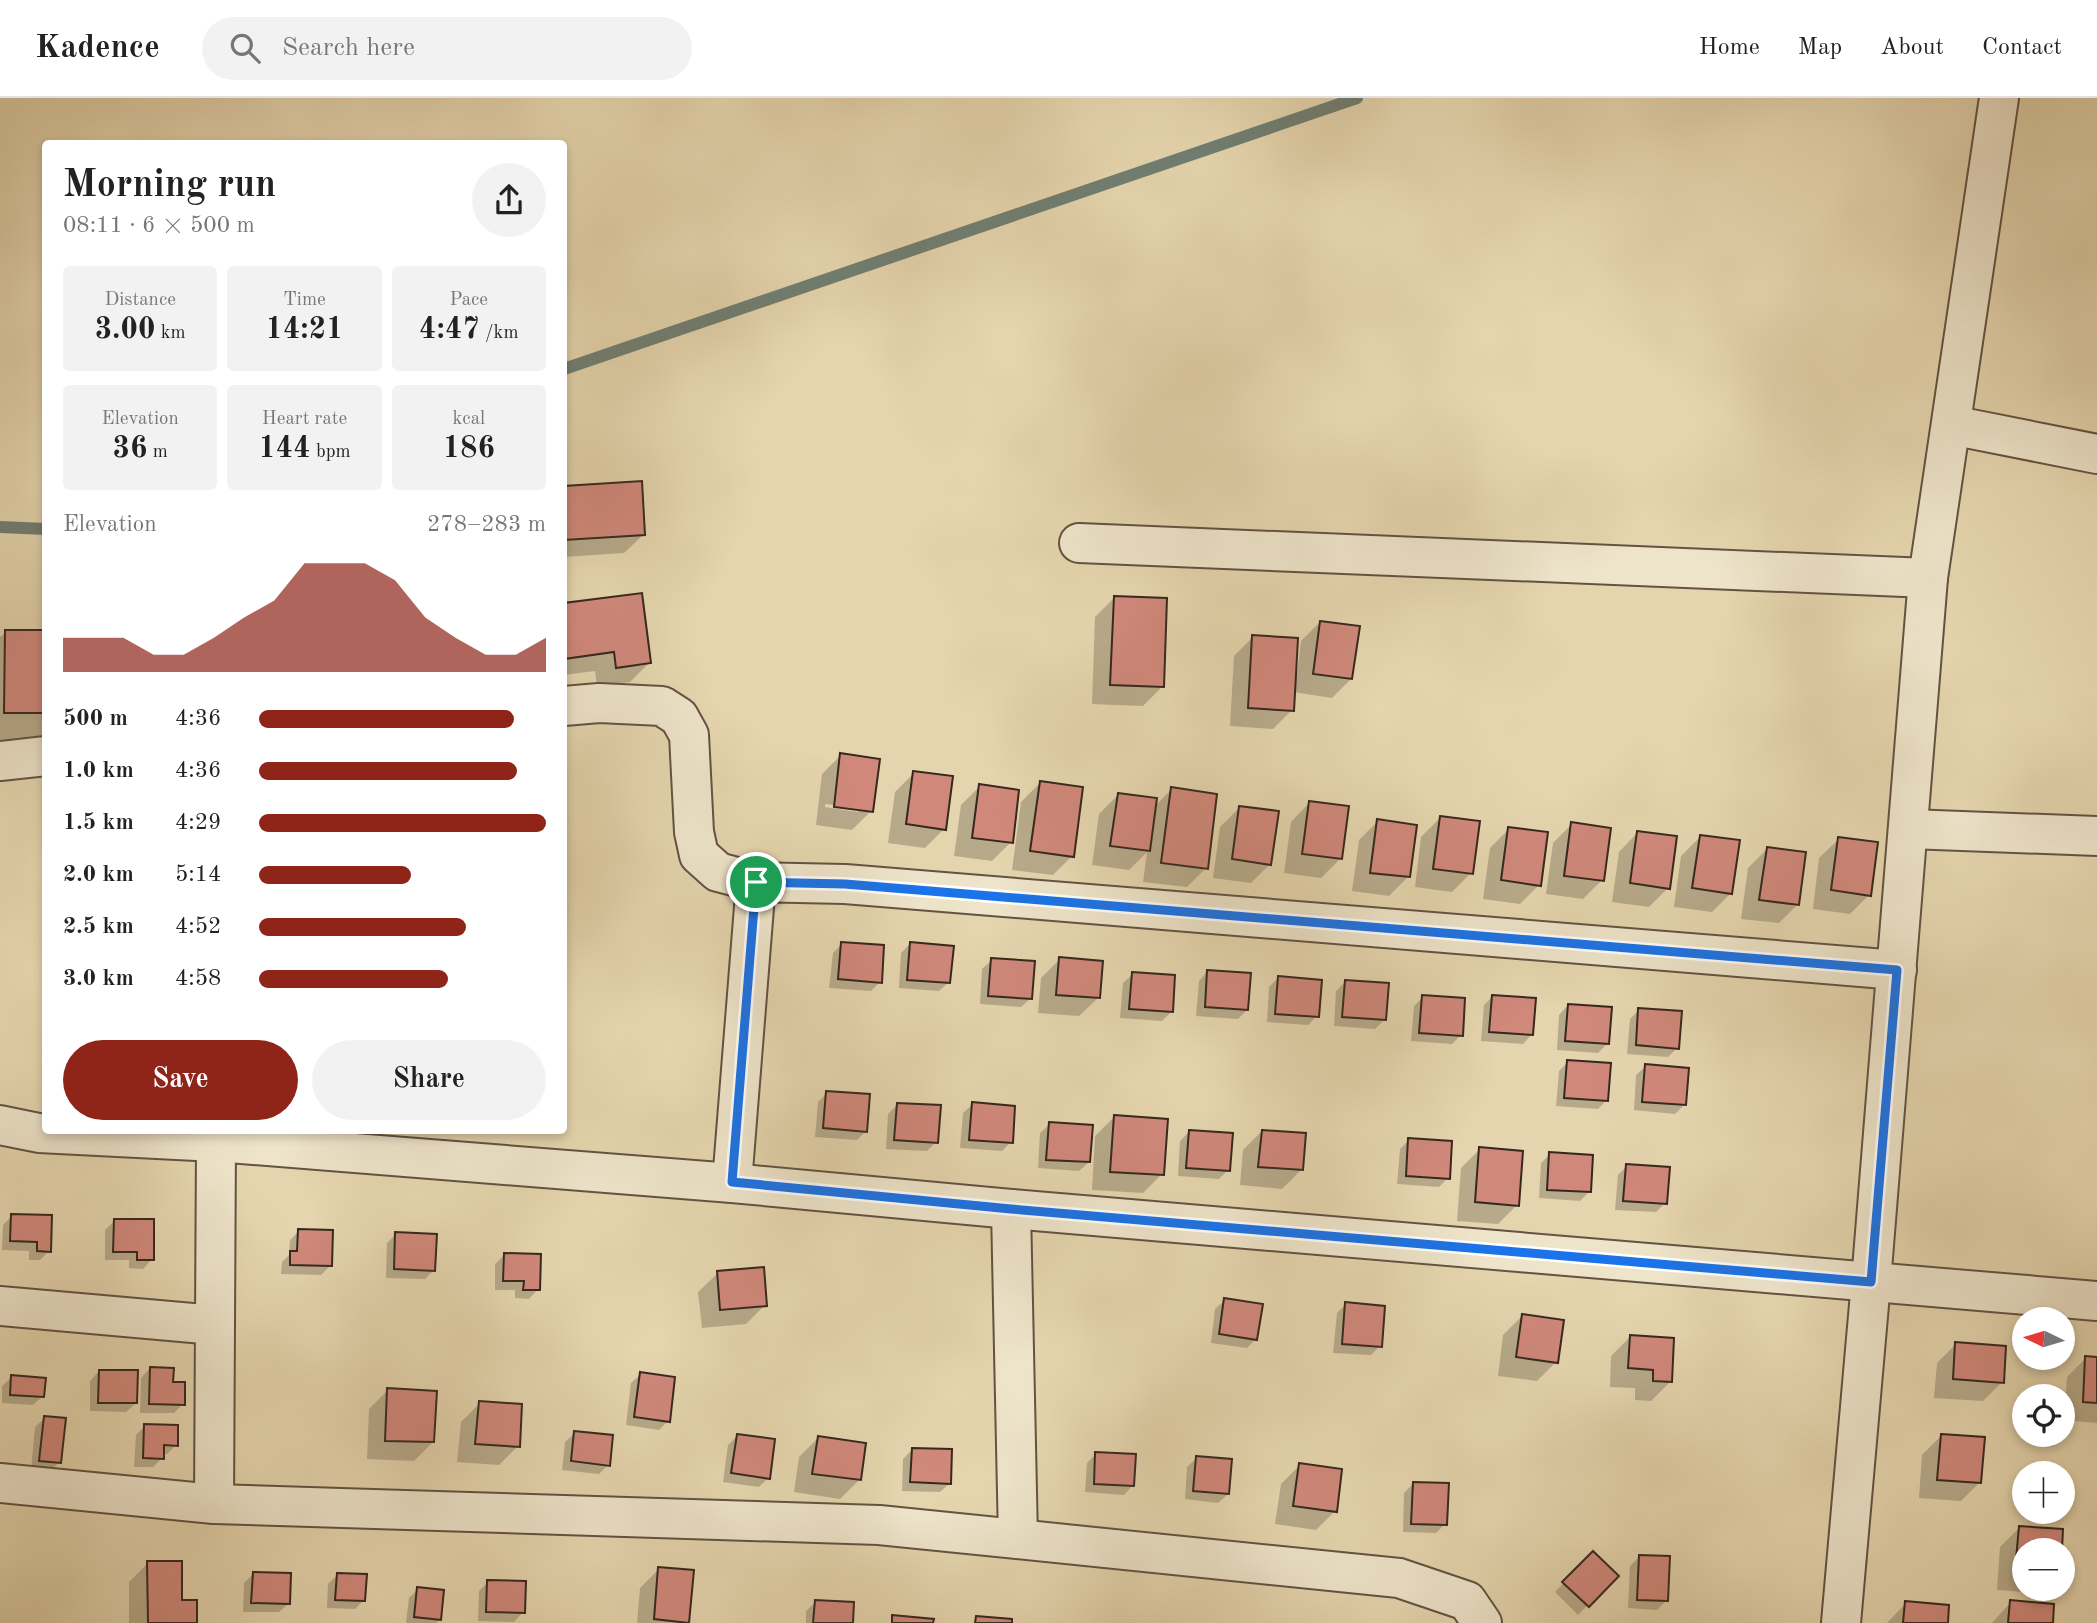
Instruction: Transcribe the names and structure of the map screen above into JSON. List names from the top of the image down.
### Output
{
  "north": "left",
  "page": {
    "header": "Kadence",
    "search": "Search here",
    "nav": [
      "Home",
      "Map",
      "About",
      "Contact"
    ],
    "heading": ["Morning run", "08:11 · 6 × 500 m"],
    "stats": [
      ["Distance", "3.00 km"],
      ["Time", "14:21"],
      ["Pace", "4:47 /km"],
      ["Elevation", "36 m"],
      ["Heart rate", "144 bpm"],
      ["kcal", "186"]
    ],
    "chart": ["Elevation", "278–283 m"],
    "list": [
      {
        "name": "500 m",
        "note": "4:36"
      },
      {
        "name": "1.0 km",
        "note": "4:36"
      },
      {
        "name": "1.5 km",
        "note": "4:29"
      },
      {
        "name": "2.0 km",
        "note": "5:14"
      },
      {
        "name": "2.5 km",
        "note": "4:52"
      },
      {
        "name": "3.0 km",
        "note": "4:58"
      }
    ],
    "buttons": ["Save", "Share"],
    "map_buttons": ["+", "−"]
  }
}
